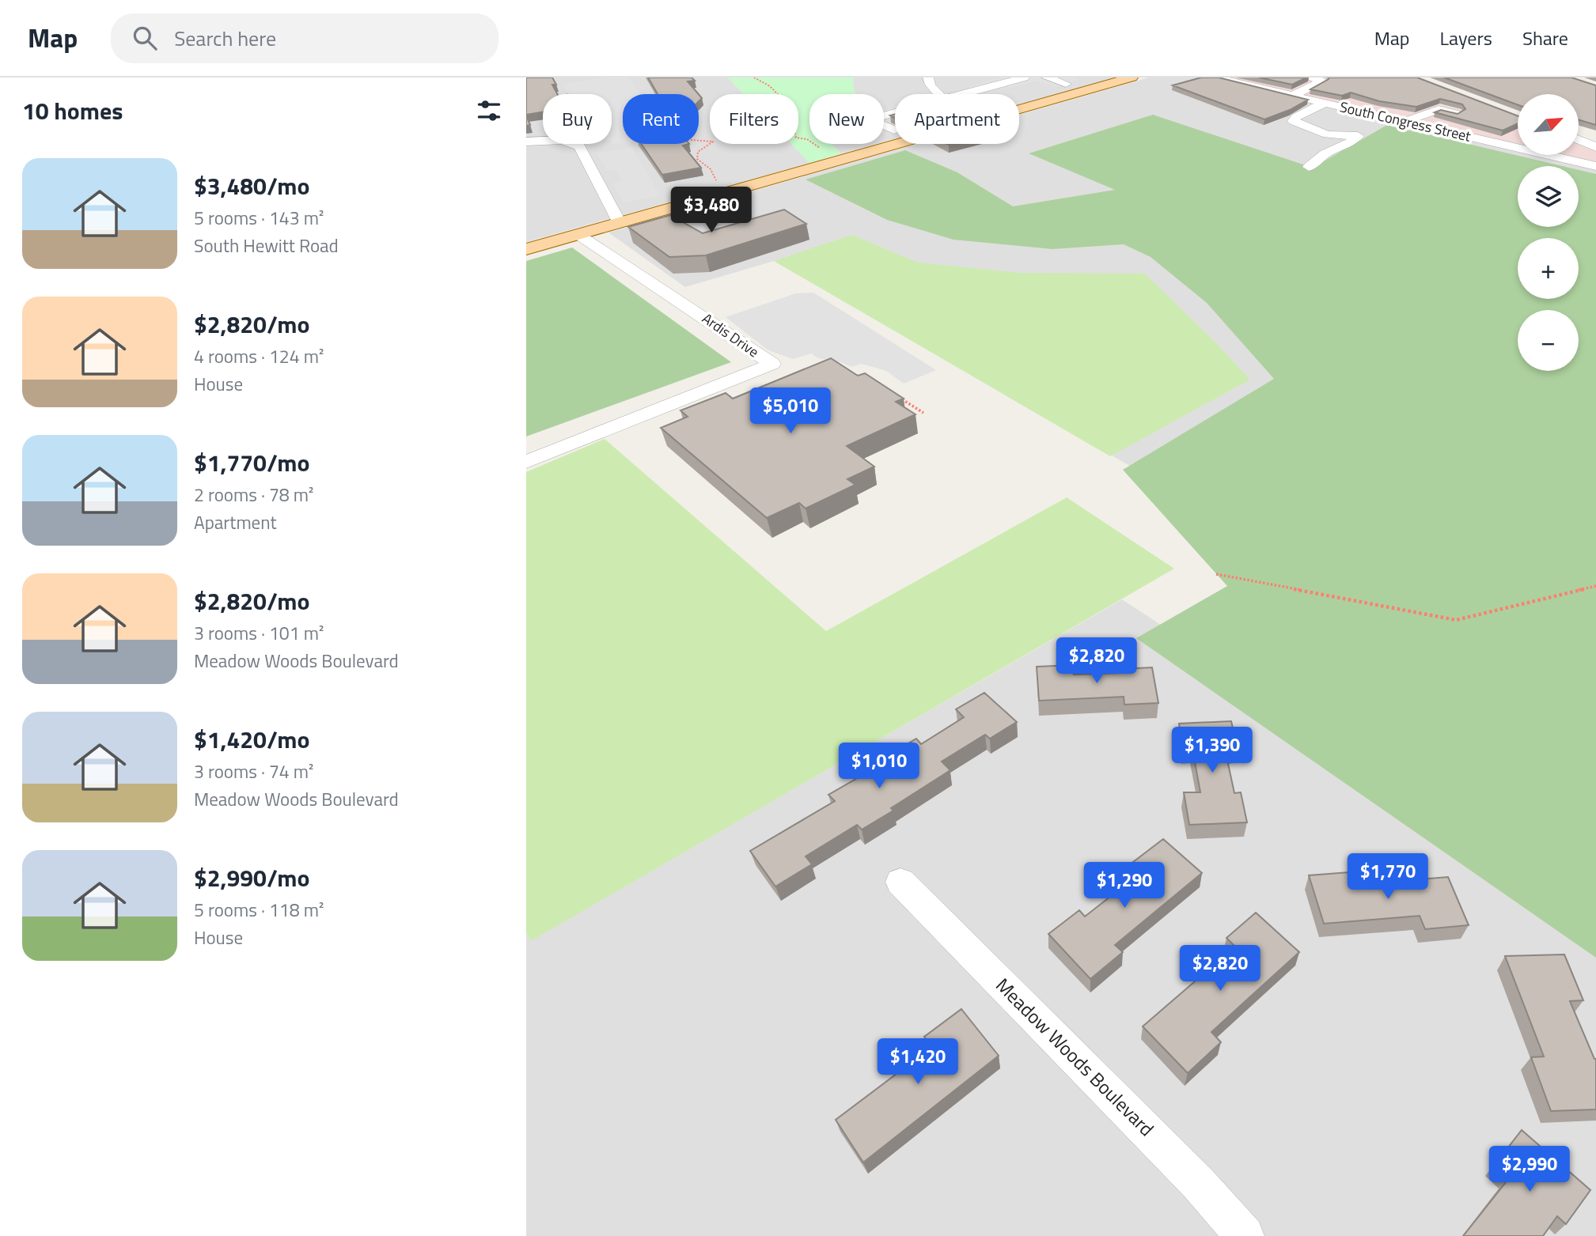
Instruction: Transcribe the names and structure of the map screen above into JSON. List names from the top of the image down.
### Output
{
  "streets": {
    "street": ["South Congress Street", "Ardis Drive", "Meadow Woods Boulevard"]
  },
  "north": "top right",
  "page": {
    "header": "Map",
    "search": "Search here",
    "nav": ["Map", "Layers", "Share"],
    "heading": "10 homes",
    "map_buttons": ["+", "−"],
    "chip": [
      "Buy",
      "Rent",
      "Filters",
      "New",
      "Apartment"
    ],
    "list": [
      {
        "name": "$3,480/mo",
        "note": "5 rooms · 143 m² · South Hewitt Road"
      },
      {
        "name": "$2,820/mo",
        "note": "4 rooms · 124 m² · House"
      },
      {
        "name": "$1,770/mo",
        "note": "2 rooms · 78 m² · Apartment"
      },
      {
        "name": "$2,820/mo",
        "note": "3 rooms · 101 m² · Meadow Woods Boulevard"
      },
      {
        "name": "$1,420/mo",
        "note": "3 rooms · 74 m² · Meadow Woods Boulevard"
      },
      {
        "name": "$2,990/mo",
        "note": "5 rooms · 118 m² · House"
      }
    ],
    "price": [
      "$3,480",
      "$5,010",
      "$2,820",
      "$1,390",
      "$1,010",
      "$1,770",
      "$1,290",
      "$2,820",
      "$1,420",
      "$2,990"
    ]
  }
}
